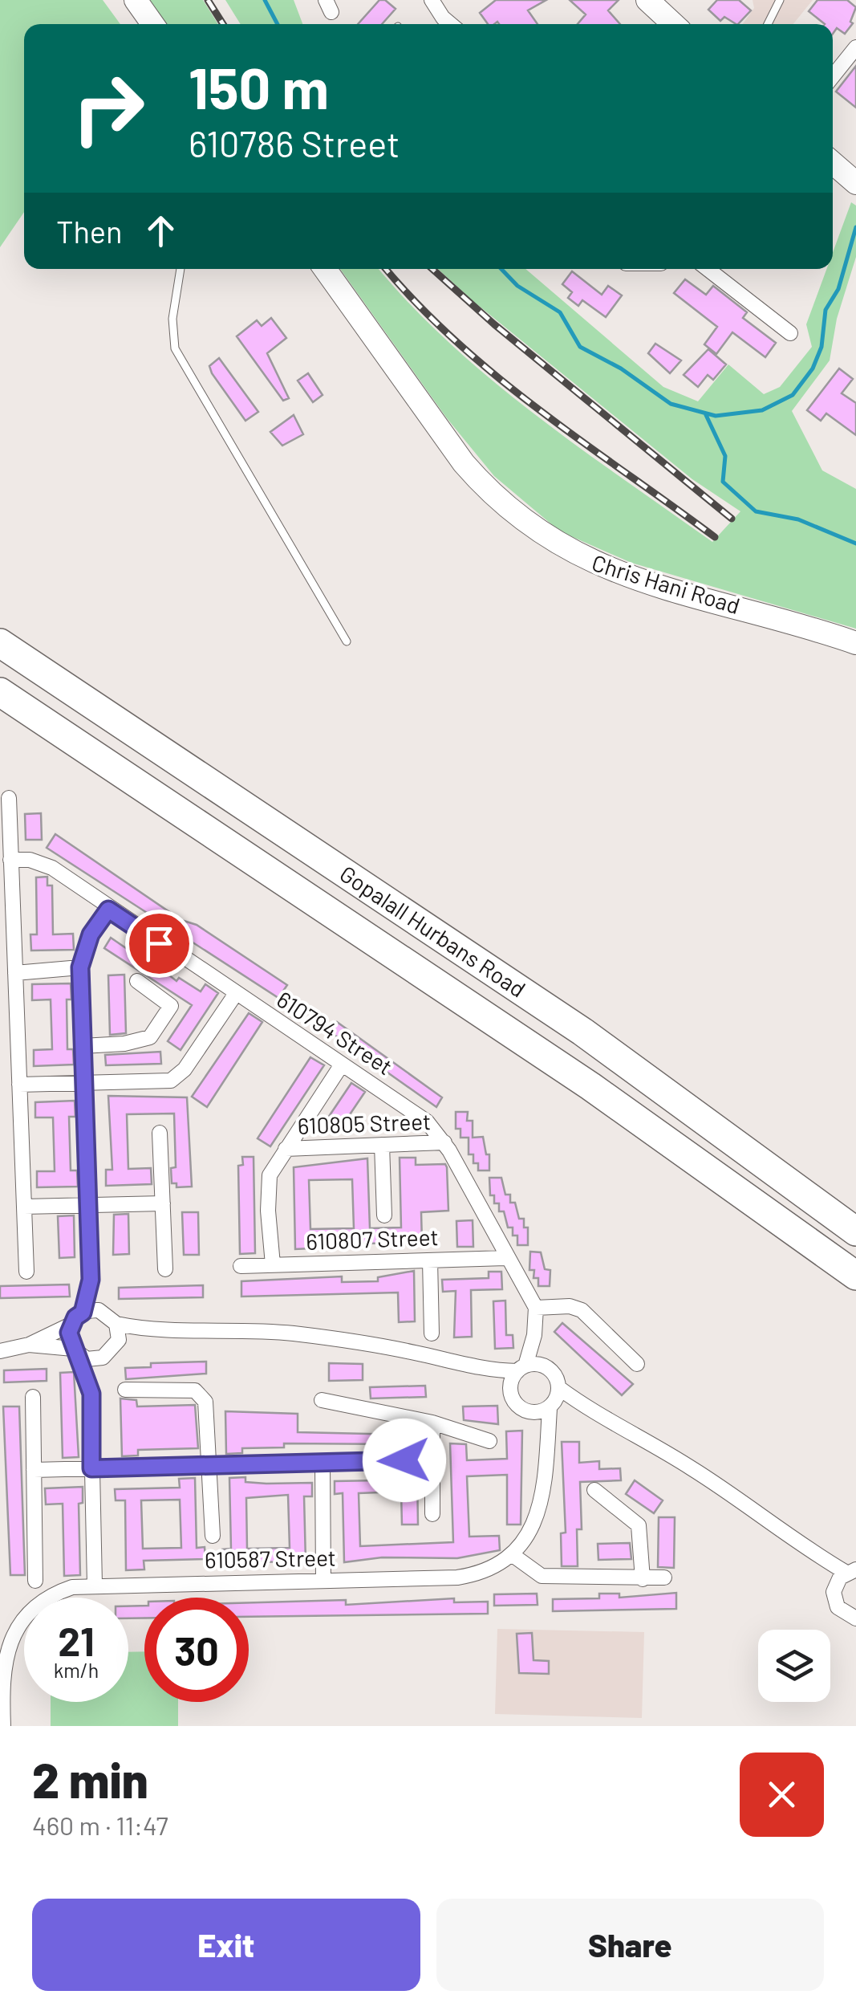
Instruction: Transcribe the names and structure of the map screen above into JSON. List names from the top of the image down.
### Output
{
  "streets": {
    "highway": ["Gopalall Hurbans Road"],
    "street": [
      "Chris Hani Road",
      "610794 Street",
      "610805 Street",
      "610807 Street",
      "610587 Street"
    ]
  },
  "crossings": [
    ["610794 Street", "610805 Street"],
    ["610794 Street", "610807 Street"]
  ],
  "page": {
    "turn": ["150 m", "610786 Street"],
    "then": "Then",
    "speed": "21 km/h",
    "limit": "30",
    "heading": ["2 min", "460 m · 11:47"],
    "buttons": ["Exit", "Share"]
  }
}
